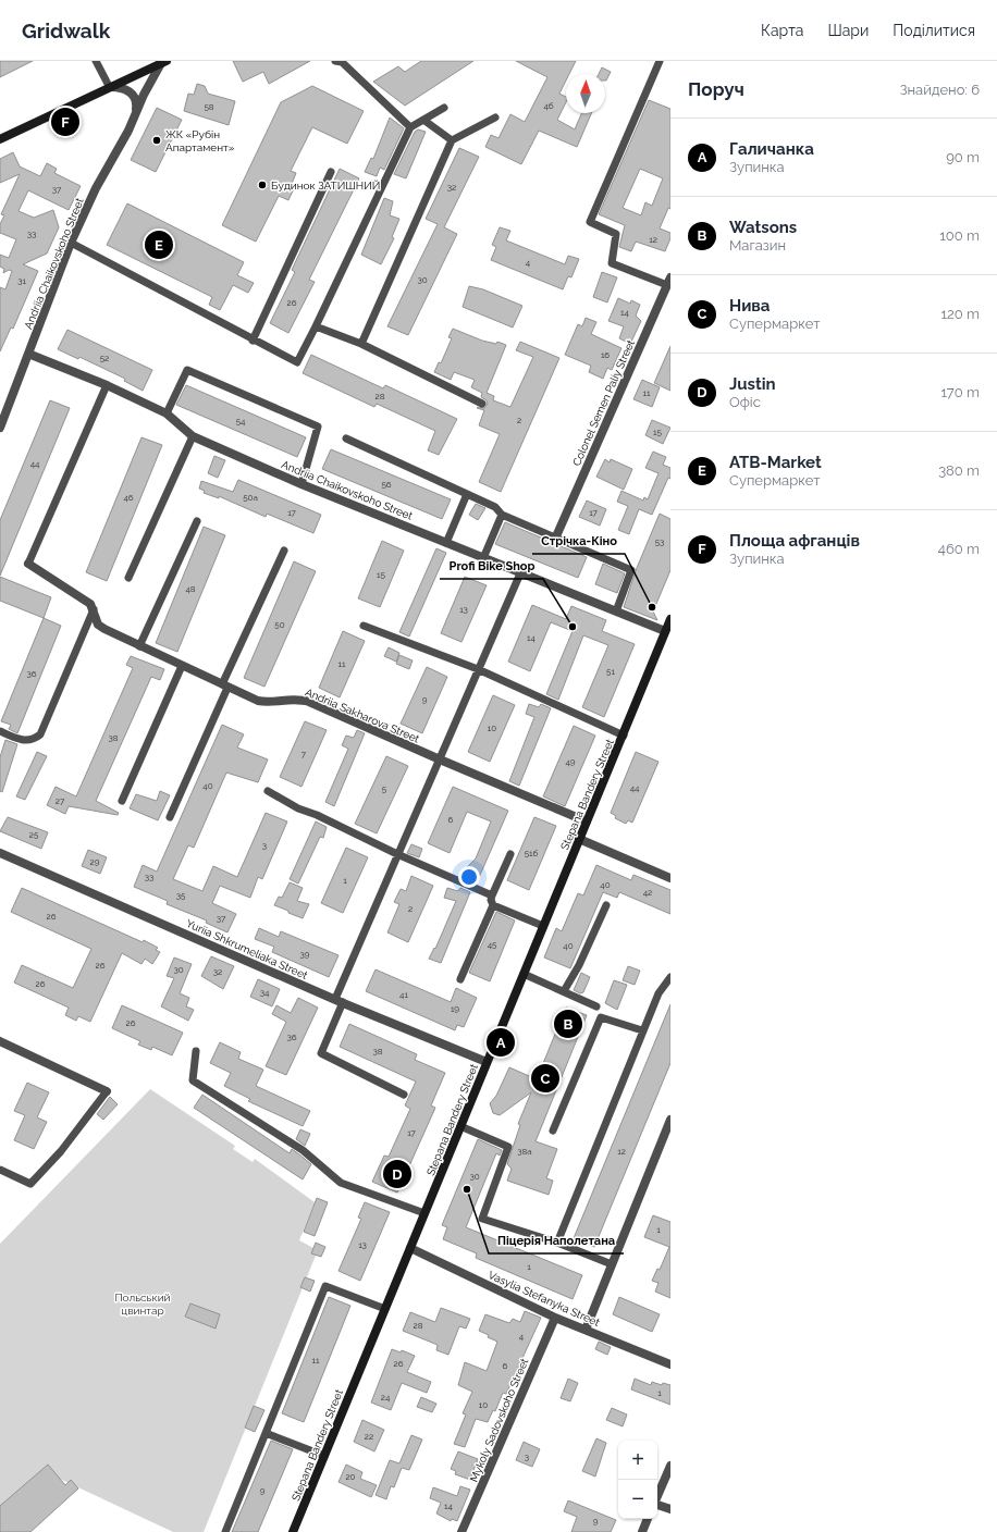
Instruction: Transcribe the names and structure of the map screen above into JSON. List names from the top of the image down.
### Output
{
  "streets": {
    "street": [
      "Andriia Chaikovskoho Street",
      "Colonel Semen Paliy Street",
      "Andriia Sakharova Street",
      "Stepana Bandery Street",
      "Yuriia Shkrumeliaka Street",
      "Vasylia Stefanyka Street",
      "Mykoly Sadovskoho Street"
    ]
  },
  "crossings": [
    ["Andriia Chaikovskoho Street", "Stepana Bandery Street"],
    ["Andriia Sakharova Street", "Stepana Bandery Street"],
    ["Stepana Bandery Street", "Yuriia Shkrumeliaka Street"],
    ["Stepana Bandery Street", "Vasylia Stefanyka Street"],
    ["Vasylia Stefanyka Street", "Mykoly Sadovskoho Street"]
  ],
  "parks": ["Польський цвинтар"],
  "places": [
    "ЖК «Рубін Апартамент»",
    "Будинок ЗАТИШНИЙ",
    "Стрічка-Кіно",
    "Profi Bike Shop",
    "Піцерія Наполетана"
  ],
  "house_numbers": [
    "4б",
    "58",
    "32",
    "37",
    "33",
    "12",
    "4",
    "30",
    "31",
    "26",
    "14",
    "16",
    "52",
    "11",
    "28",
    "2",
    "54",
    "15",
    "44",
    "56",
    "46",
    "50а",
    "17",
    "17",
    "53",
    "15",
    "48",
    "13",
    "50",
    "14",
    "11",
    "51",
    "36",
    "9",
    "10",
    "38",
    "7",
    "49",
    "40",
    "44",
    "5",
    "27",
    "6",
    "25",
    "3",
    "51б",
    "29",
    "33",
    "1",
    "40",
    "42",
    "35",
    "2",
    "26",
    "37",
    "45",
    "40",
    "39",
    "26",
    "30",
    "32",
    "26",
    "34",
    "41",
    "19",
    "26",
    "36",
    "38",
    "17",
    "38а",
    "12",
    "30",
    "1",
    "13",
    "1",
    "28",
    "4",
    "11",
    "26",
    "6",
    "1",
    "24",
    "10",
    "22",
    "3",
    "20",
    "9",
    "14",
    "9"
  ],
  "north": "top",
  "page": {
    "header": "Gridwalk",
    "nav": ["Карта", "Шари", "Поділитися"],
    "heading": ["Поруч", "Знайдено: 6"],
    "pins": [
      "F",
      "E",
      "B",
      "A",
      "C",
      "D"
    ],
    "list": [
      {
        "mark": "A",
        "name": "Галичанка",
        "note": "Зупинка",
        "value": "90 m"
      },
      {
        "mark": "B",
        "name": "Watsons",
        "note": "Магазин",
        "value": "100 m"
      },
      {
        "mark": "C",
        "name": "Нива",
        "note": "Супермаркет",
        "value": "120 m"
      },
      {
        "mark": "D",
        "name": "Justin",
        "note": "Офіс",
        "value": "170 m"
      },
      {
        "mark": "E",
        "name": "ATB-Market",
        "note": "Супермаркет",
        "value": "380 m"
      },
      {
        "mark": "F",
        "name": "Площа афганців",
        "note": "Зупинка",
        "value": "460 m"
      }
    ],
    "map_buttons": ["+", "−"]
  }
}
